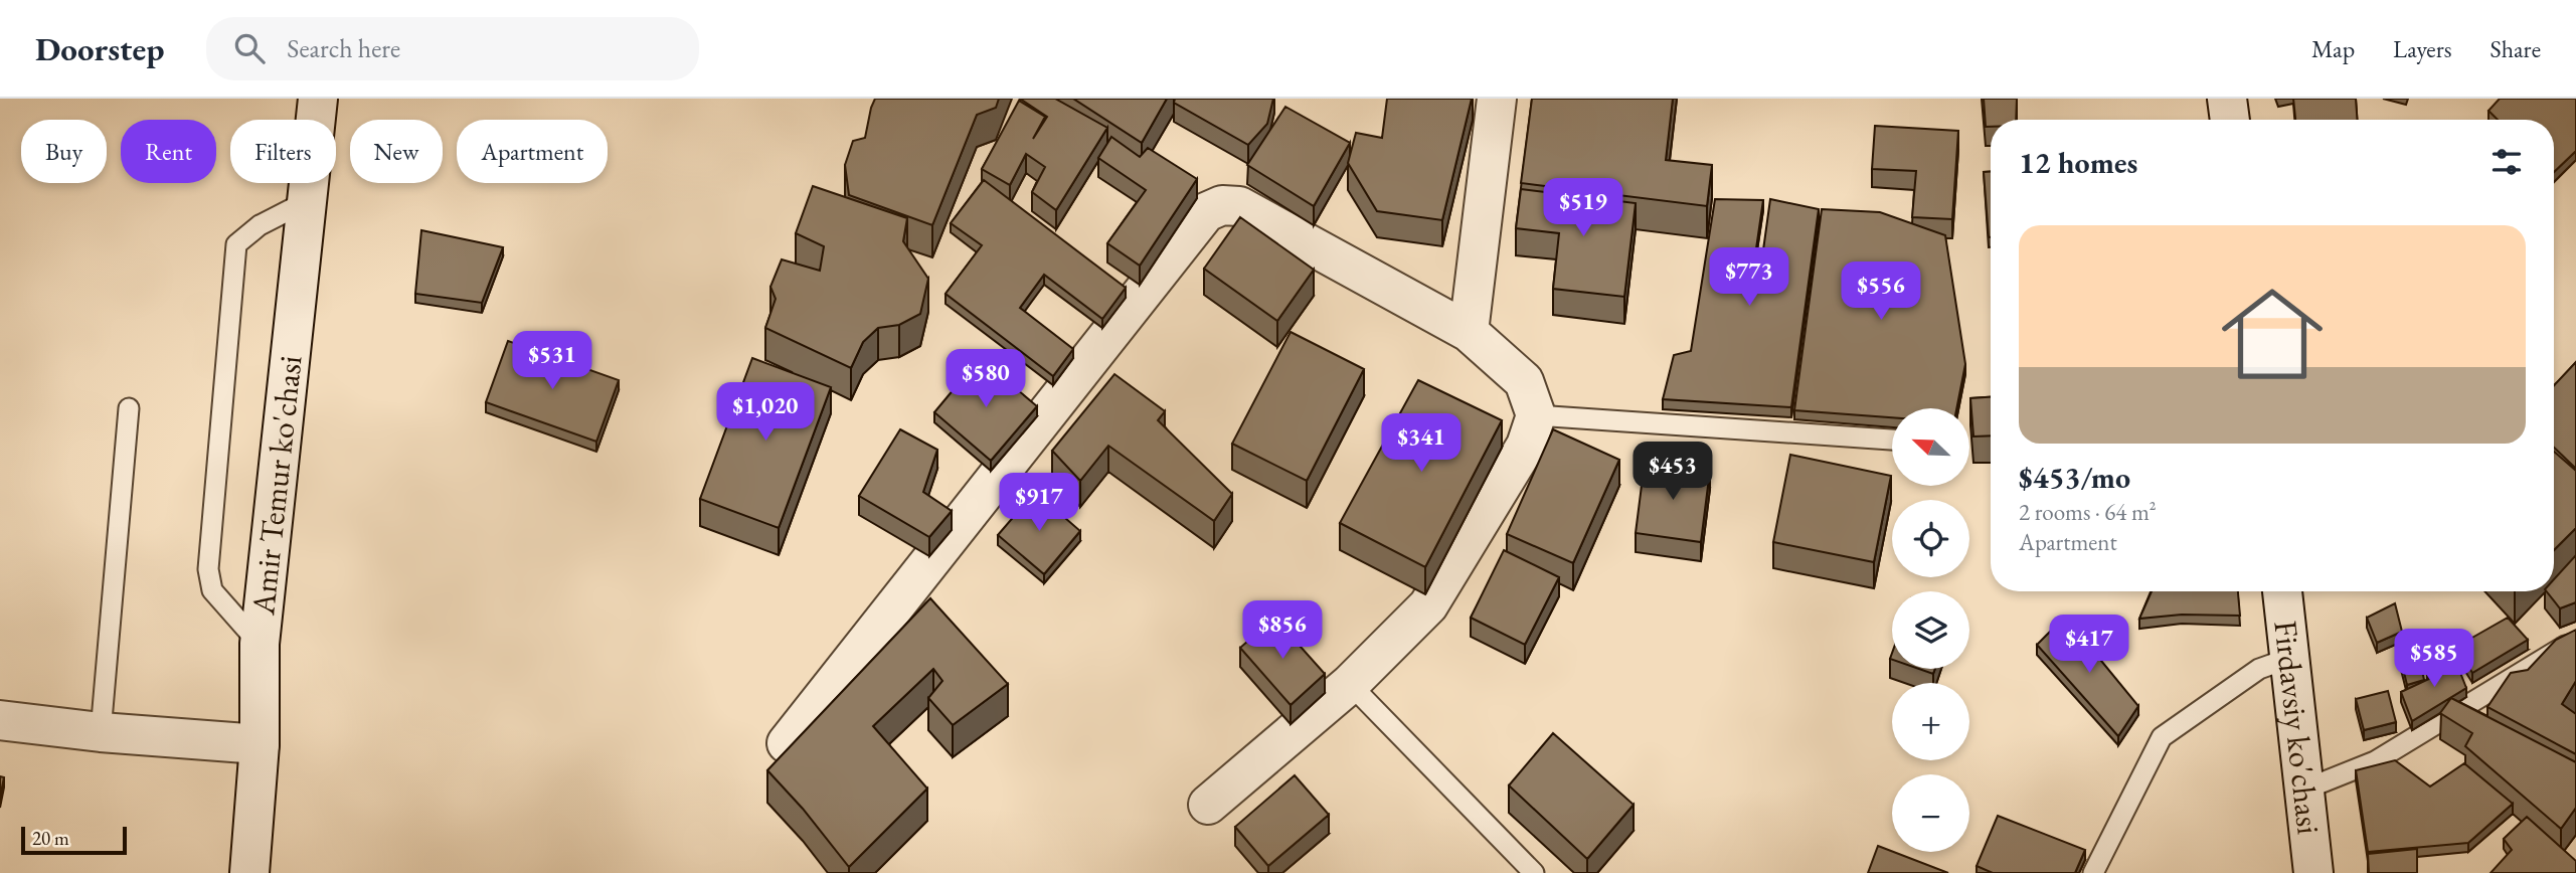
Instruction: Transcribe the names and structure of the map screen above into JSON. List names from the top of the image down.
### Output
{
  "streets": {
    "street": ["Amir Temur ko'chasi", "Firdavsiy ko'chasi"]
  },
  "scale_bar": "20 m",
  "north": "top left",
  "page": {
    "header": "Doorstep",
    "search": "Search here",
    "nav": ["Map", "Layers", "Share"],
    "chip": [
      "Buy",
      "Rent",
      "Filters",
      "New",
      "Apartment"
    ],
    "heading": "12 homes",
    "price": [
      "$519",
      "$773",
      "$556",
      "$531",
      "$580",
      "$1,020",
      "$341",
      "$453",
      "$917",
      "$856",
      "$417",
      "$585"
    ],
    "list": [
      {
        "name": "$453/mo",
        "note": "2 rooms · 64 m² · Apartment"
      }
    ],
    "map_buttons": ["+", "−"],
    "scale": "20 m"
  }
}
